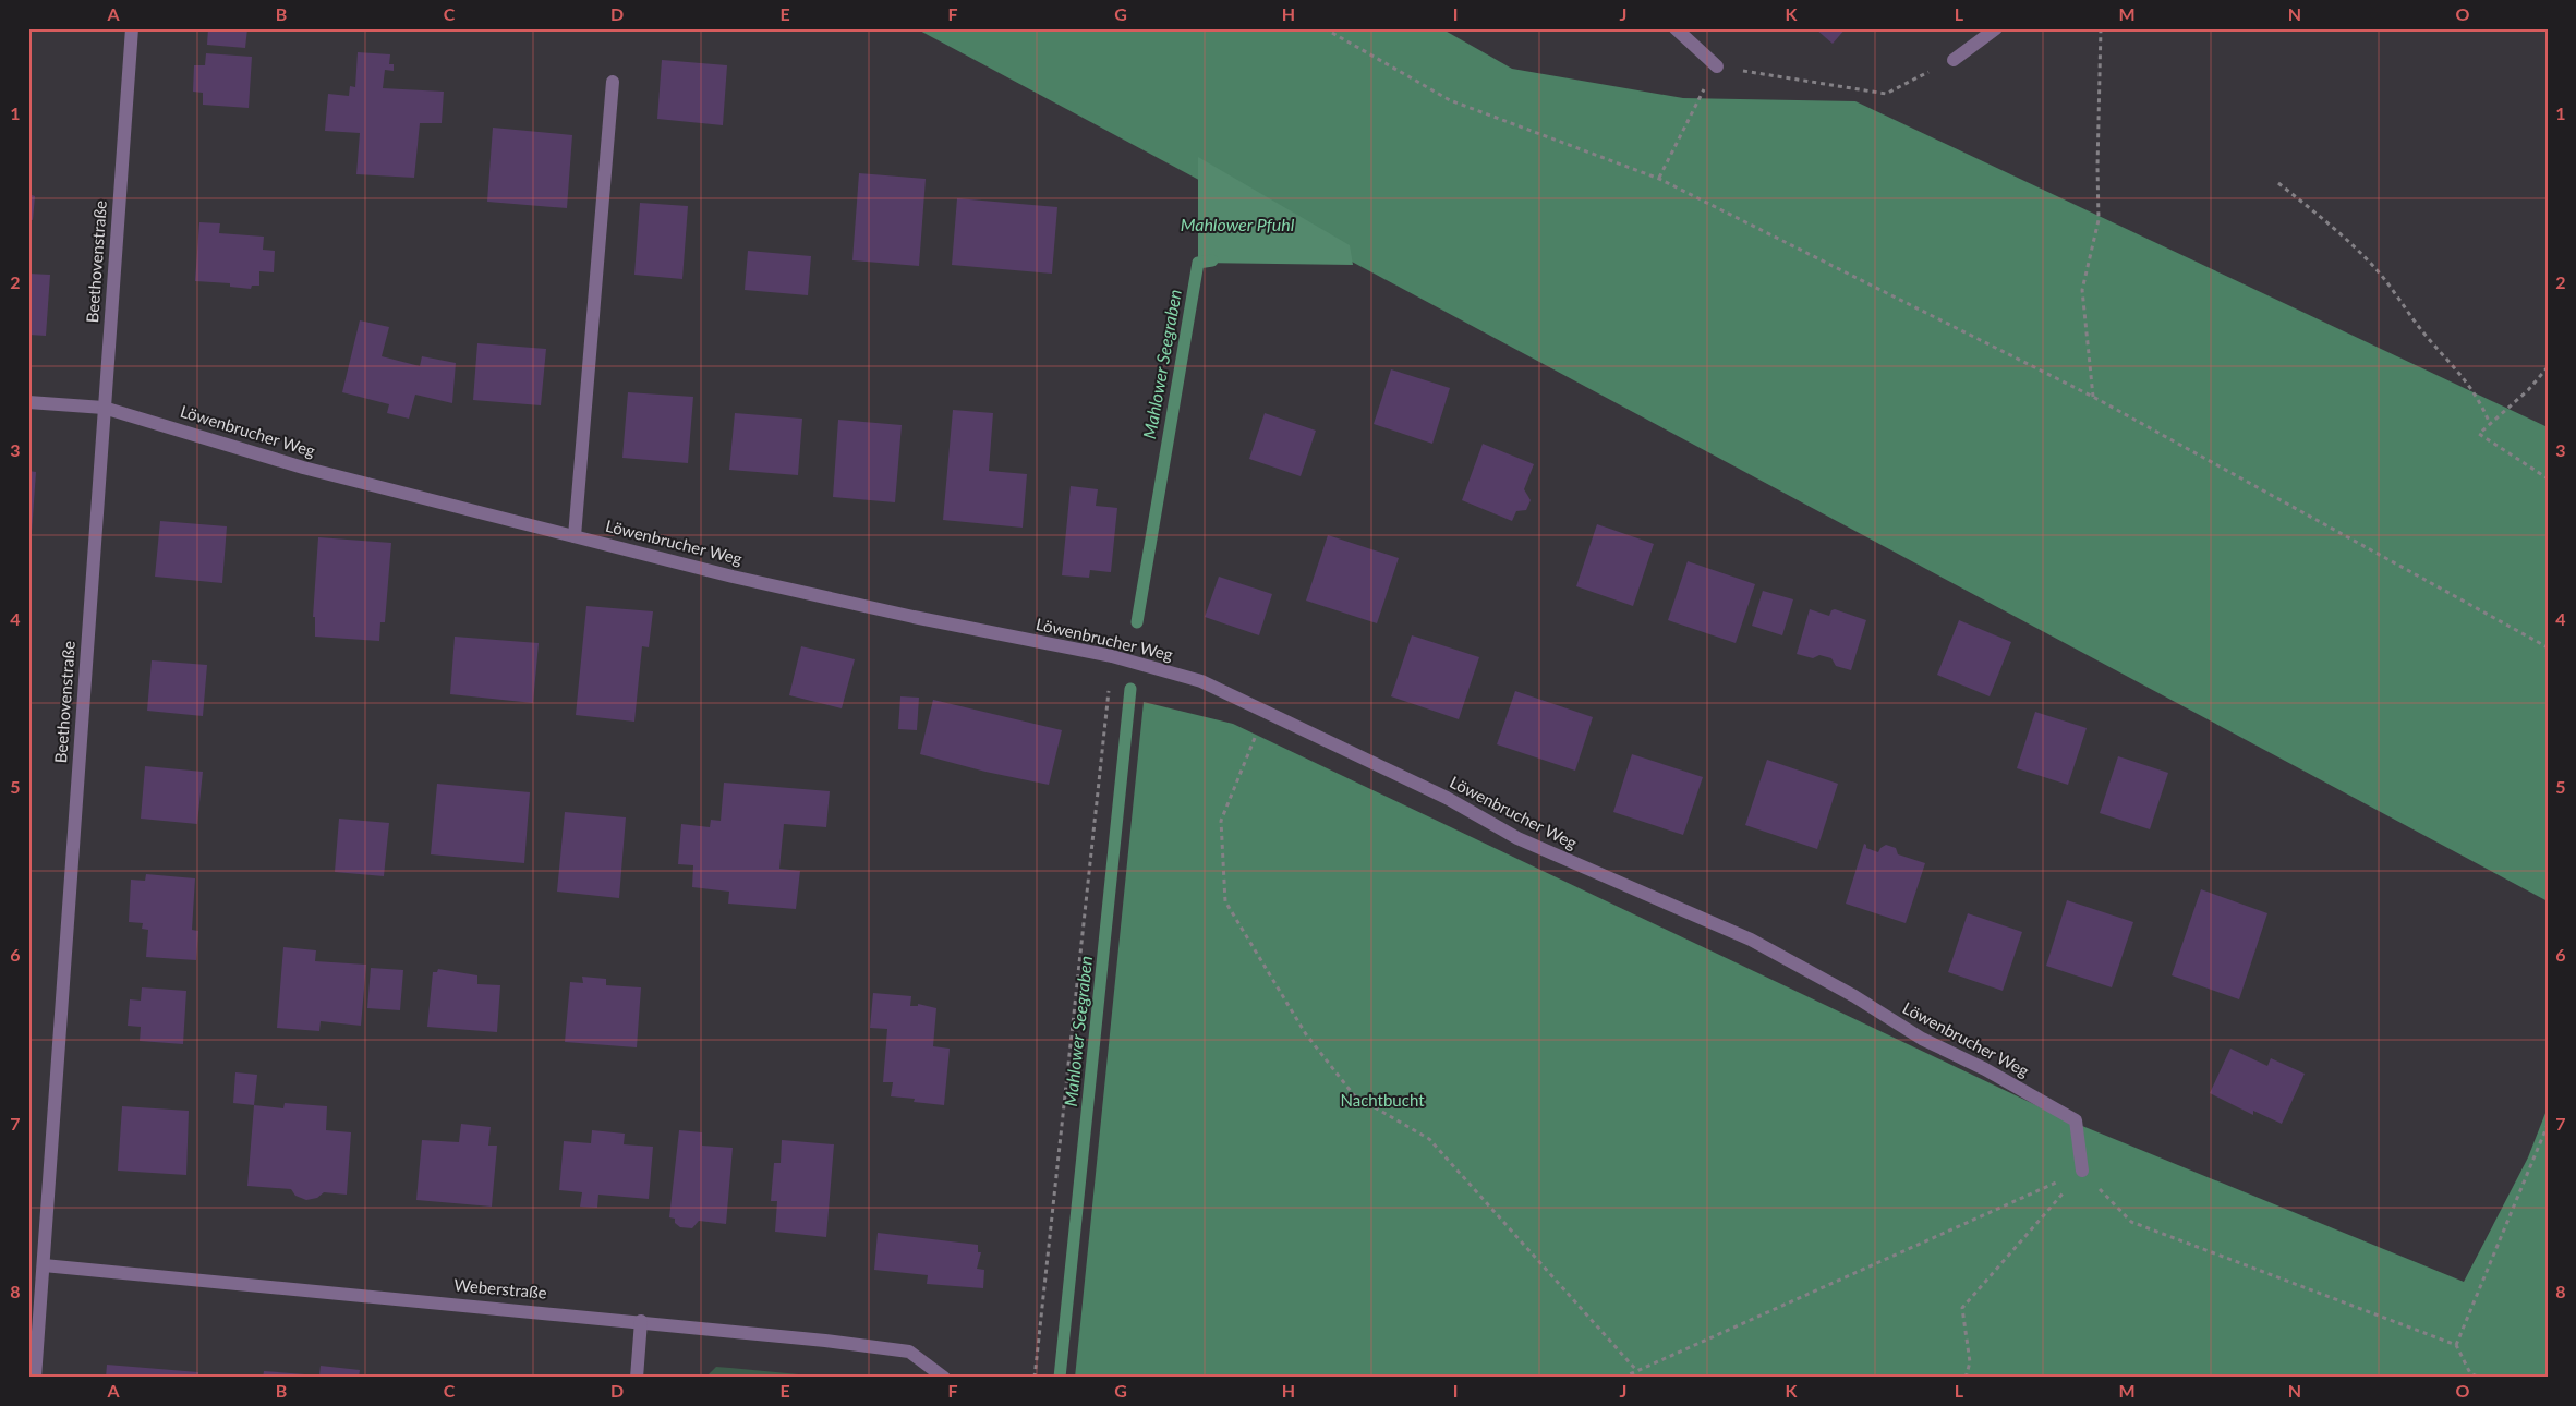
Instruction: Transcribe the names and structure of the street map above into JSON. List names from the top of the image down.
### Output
{
  "streets": {
    "street": ["Beethovenstraße", "Löwenbrucher Weg", "Weberstraße"]
  },
  "crossings": [
    ["Beethovenstraße", "Löwenbrucher Weg"],
    ["Beethovenstraße", "Weberstraße"]
  ],
  "water": ["Mahlower Pfuhl", "Mahlower Seegraben"],
  "parks": ["Nachtbucht"],
  "grid": {
    "columns": [
      "A",
      "B",
      "C",
      "D",
      "E",
      "F",
      "G",
      "H",
      "I",
      "J",
      "K",
      "L",
      "M",
      "N",
      "O"
    ],
    "rows": [
      "1",
      "2",
      "3",
      "4",
      "5",
      "6",
      "7",
      "8"
    ]
  }
}
